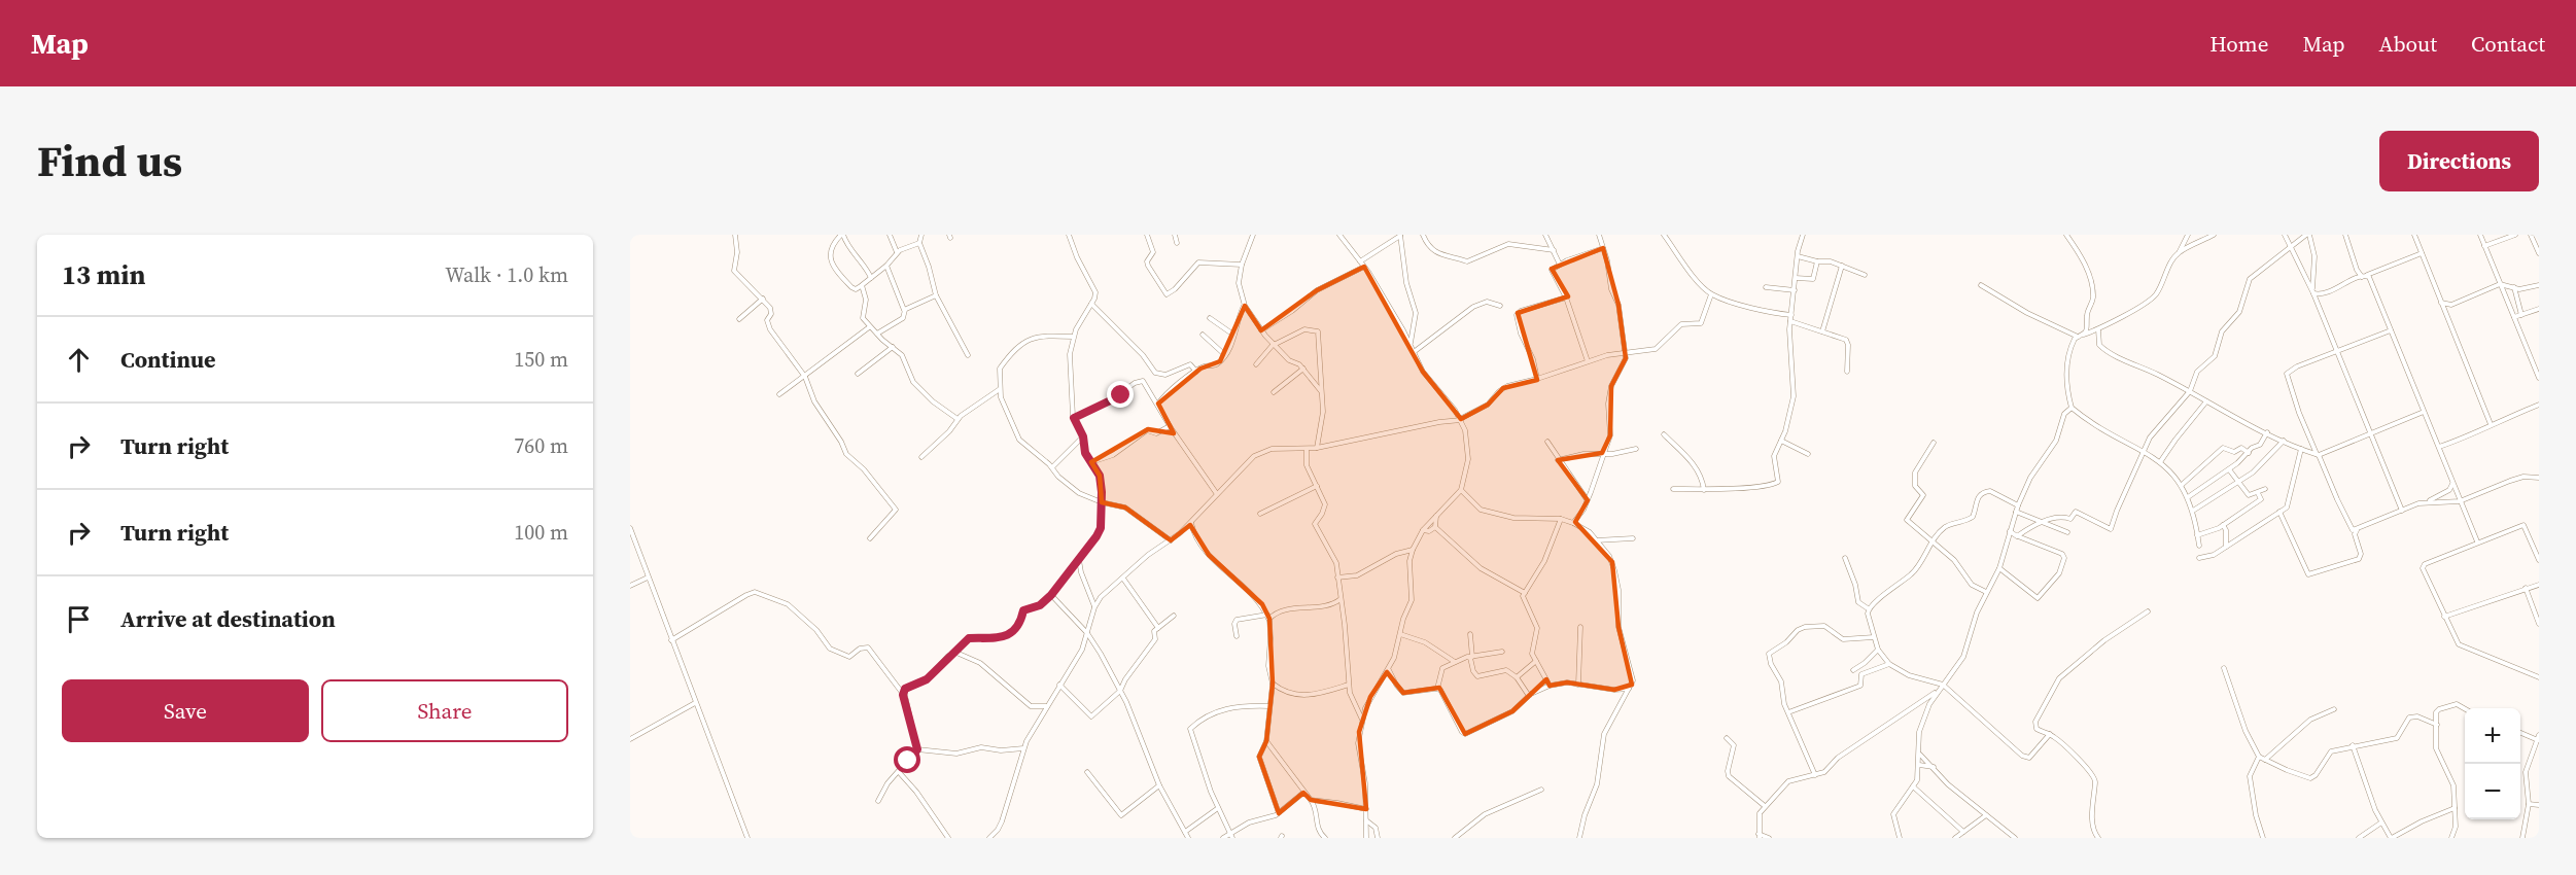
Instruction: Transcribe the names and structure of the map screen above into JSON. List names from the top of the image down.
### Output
{
  "page": {
    "header": "Map",
    "nav": [
      "Home",
      "Map",
      "About",
      "Contact"
    ],
    "title": "Find us",
    "buttons": [
      "Directions",
      ["Save", "Share"]
    ],
    "heading": ["13 min", "Walk · 1.0 km"],
    "list": [
      ["Continue", "150 m"],
      ["Turn right", "760 m"],
      ["Turn right", "100 m"],
      "Arrive at destination"
    ],
    "map_buttons": ["+", "−"]
  }
}
